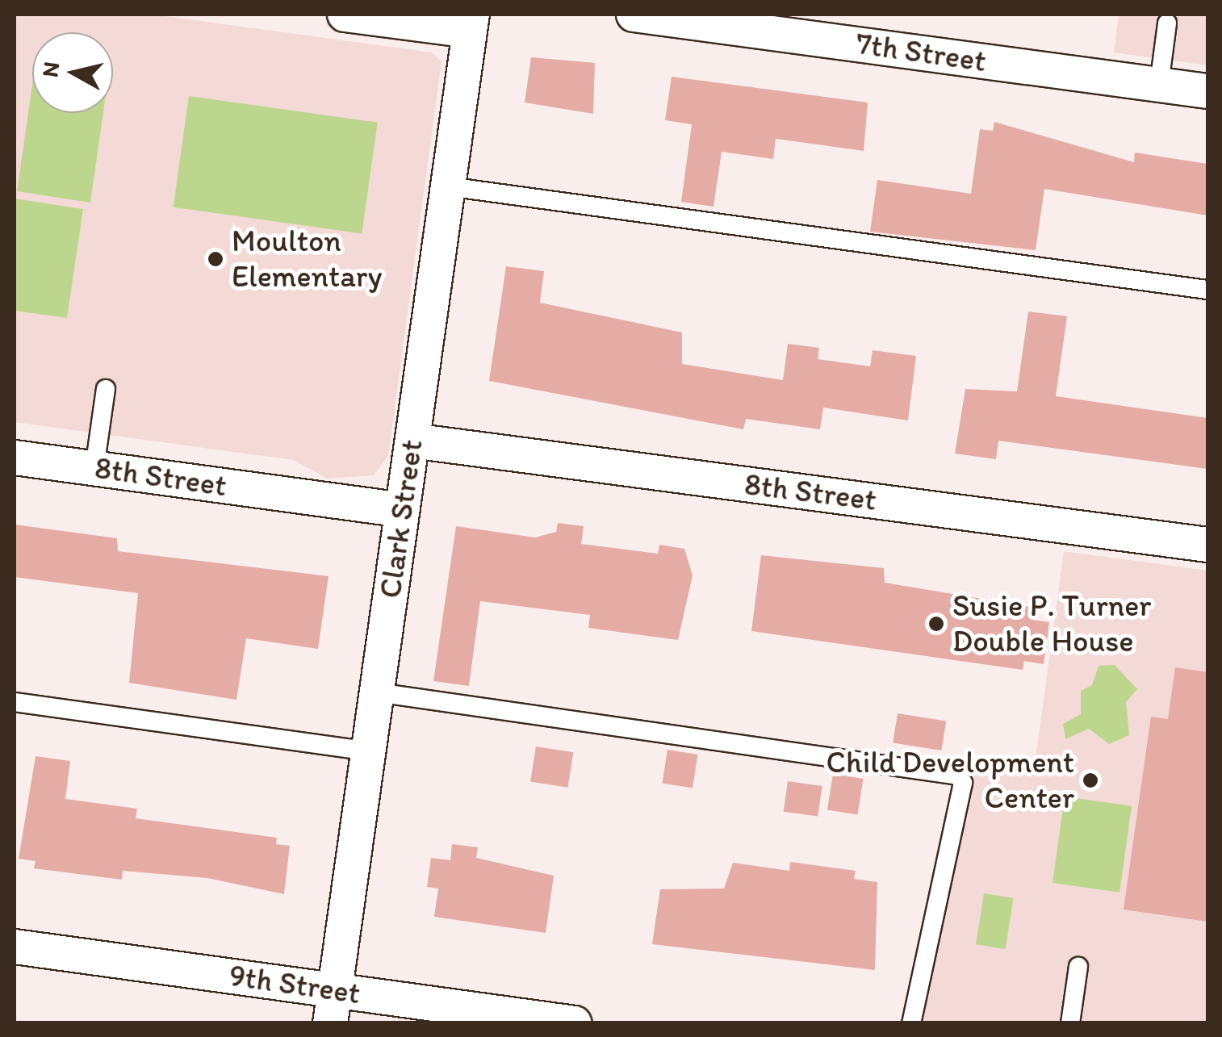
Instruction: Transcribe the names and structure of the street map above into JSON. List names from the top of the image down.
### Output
{
  "streets": {
    "street": [
      "7th Street",
      "8th Street",
      "Clark Street",
      "9th Street"
    ]
  },
  "crossings": [
    ["8th Street", "Clark Street"],
    ["Clark Street", "9th Street"]
  ],
  "places": ["Moulton Elementary", "Susie P. Turner Double House", "Child Development Center"],
  "north": "left"
}
